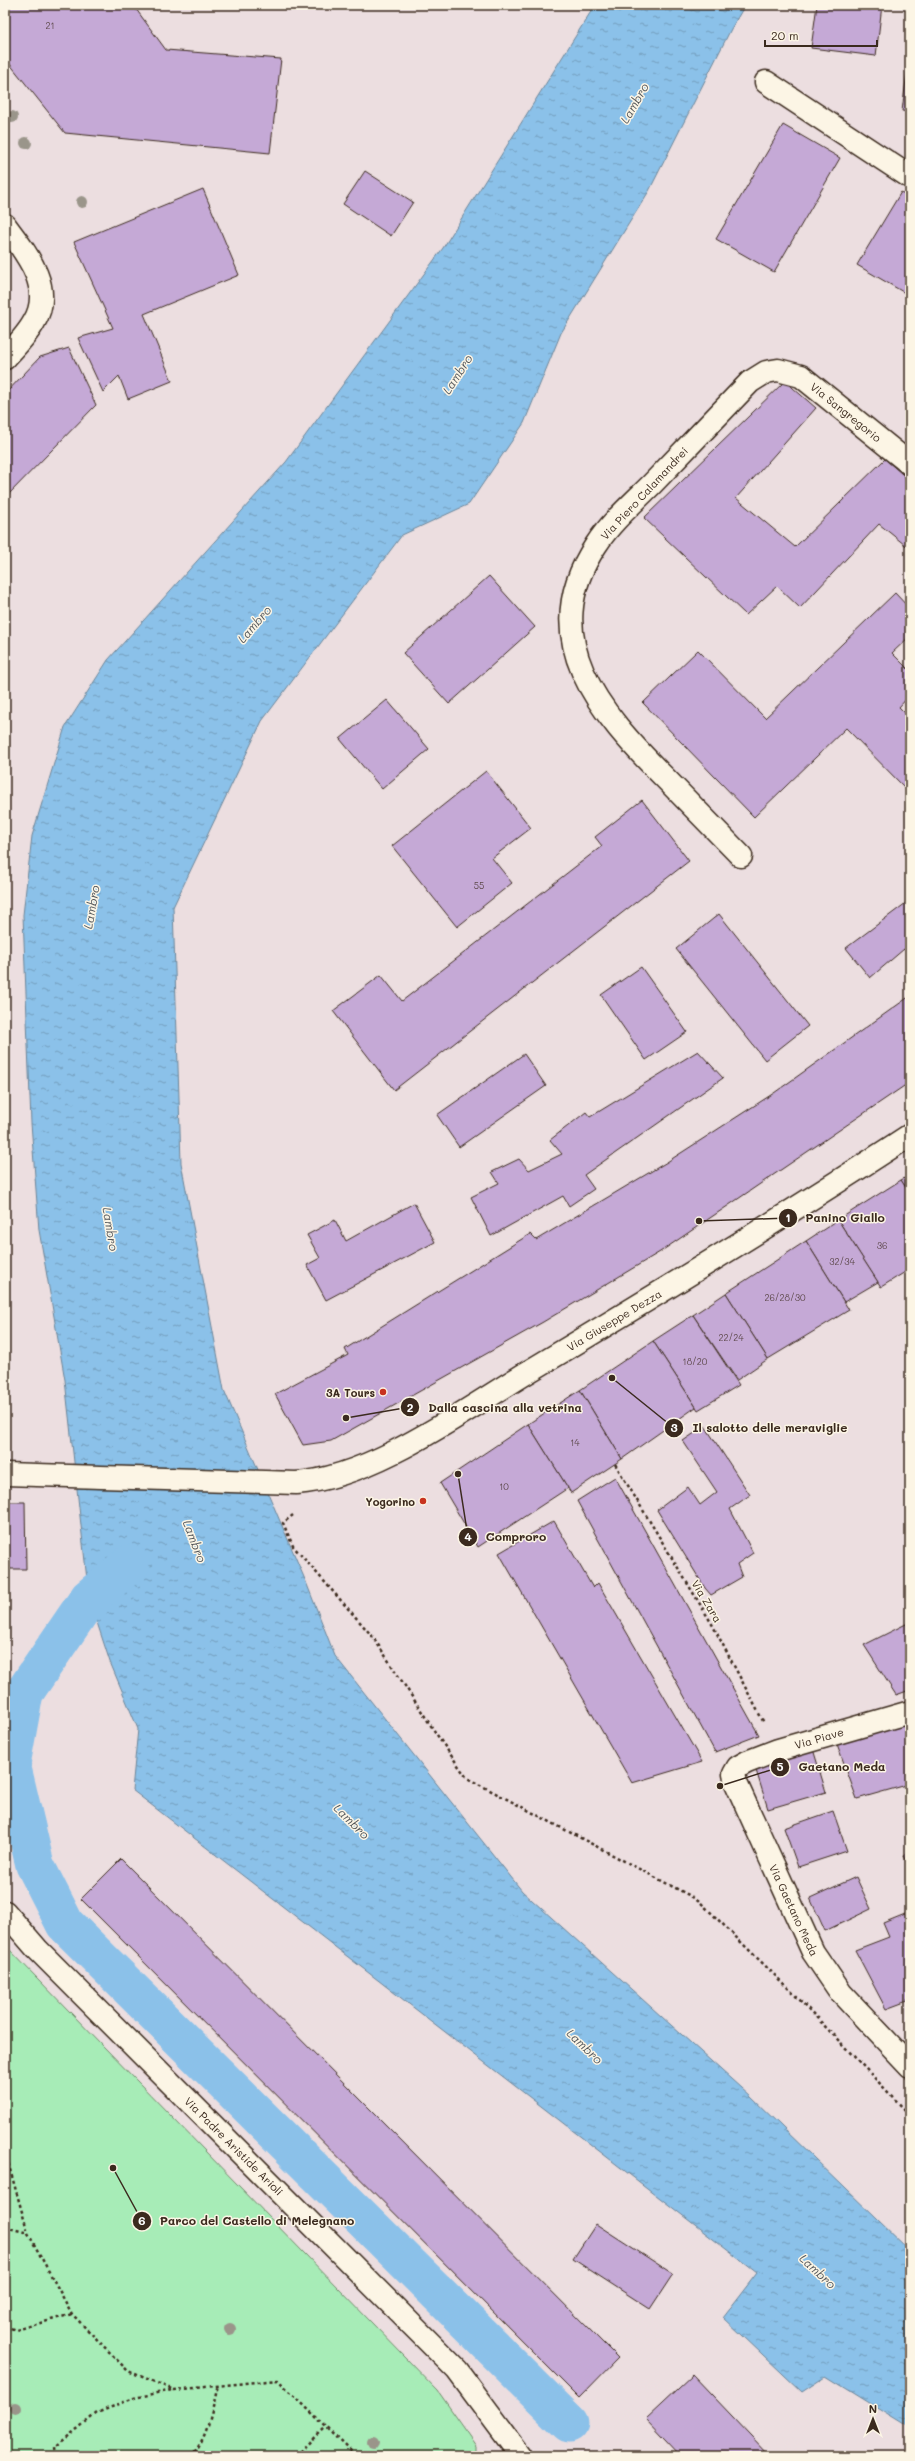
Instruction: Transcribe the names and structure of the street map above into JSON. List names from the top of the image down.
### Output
{
  "streets": {
    "street": [
      "Via Sangregorio",
      "Via Piero Calamandrei",
      "Via Giuseppe Dezza",
      "Via Piave",
      "Via Gaetano Meda",
      "Via Padre Aristide Arioli"
    ],
    "path": ["Via Zara"]
  },
  "crossings": [
    ["Via Sangregorio", "Via Piero Calamandrei"],
    ["Via Zara", "Via Piave"],
    ["Via Piave", "Via Gaetano Meda"]
  ],
  "water": ["Lambro"],
  "places": [
    "Panino Giallo",
    "Il salotto delle meraviglie",
    "3A Tours",
    "Dalla cascina alla vetrina",
    "Comproro",
    "Yogorino",
    "Gaetano Meda",
    "Parco del Castello di Melegnano"
  ],
  "house_numbers": [
    "21",
    "55",
    "36",
    "32/34",
    "26/28/30",
    "22/24",
    "18/20",
    "14",
    "10"
  ],
  "scale_bar": "20 m",
  "north": "top"
}
